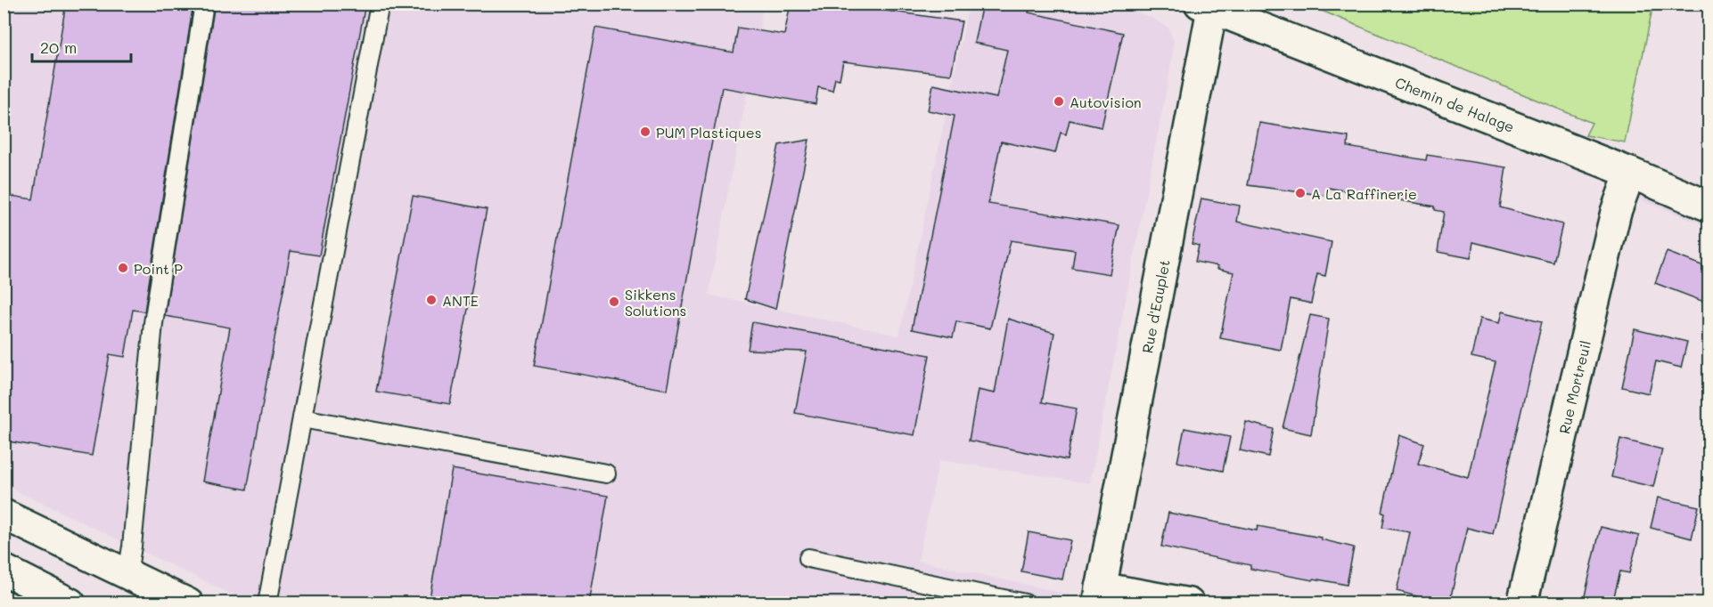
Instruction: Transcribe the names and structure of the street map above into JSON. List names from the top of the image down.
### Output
{
  "streets": {
    "street": ["Chemin de Halage", "Rue d'Eauplet", "Rue Mortreuil"]
  },
  "crossings": [
    ["Chemin de Halage", "Rue d'Eauplet"],
    ["Chemin de Halage", "Rue Mortreuil"]
  ],
  "places": [
    "Autovision",
    "PUM Plastiques",
    "A La Raffinerie",
    "Point P",
    "ANTE",
    "Sikkens Solutions"
  ],
  "scale_bar": "20 m"
}
